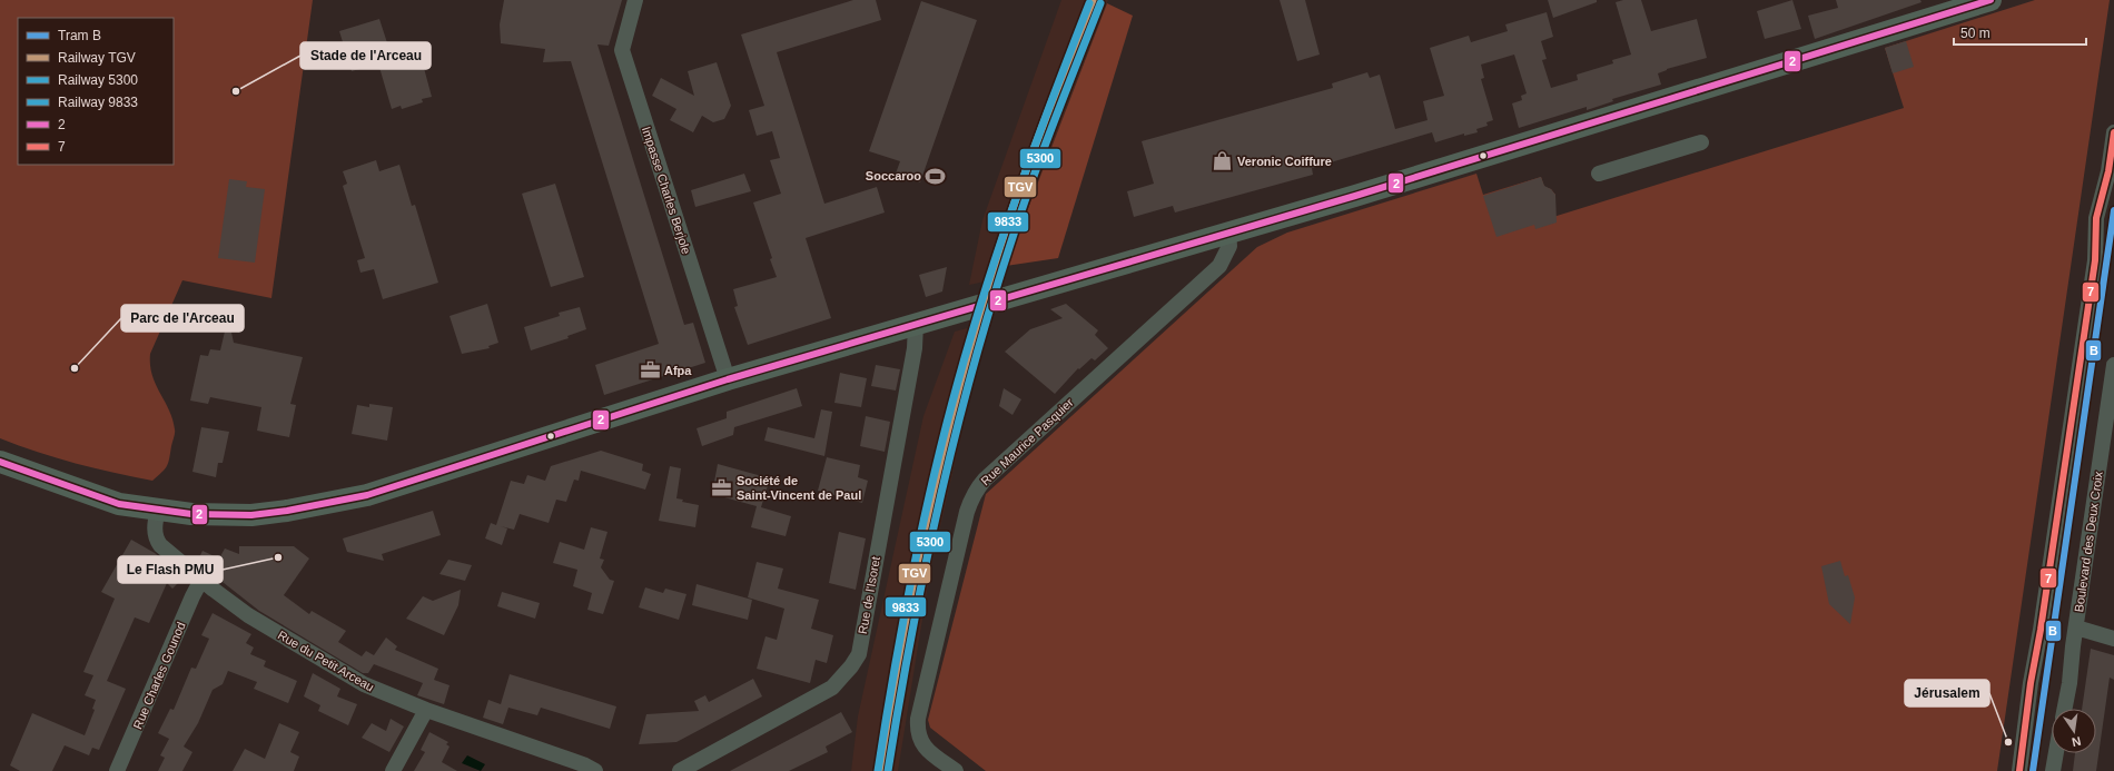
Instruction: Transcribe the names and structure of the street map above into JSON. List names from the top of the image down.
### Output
{
  "streets": {
    "street": [
      "Impasse Charles Berjole",
      "Rue Maurice Pasquier",
      "Boulevard des Deux Croix",
      "Rue de l'Isoret",
      "Rue du Petit Arceau",
      "Rue Charles Gounod"
    ]
  },
  "crossings": [
    ["Rue du Petit Arceau", "Rue Charles Gounod"]
  ],
  "places": {
    "other": [
      "Stade de l'Arceau",
      "Parc de l'Arceau",
      "Le Flash PMU",
      "Jérusalem"
    ],
    "shop": ["Veronic Coiffure"],
    "sports": ["Soccaroo"],
    "office": ["Afpa", "Société de Saint-Vincent de Paul"]
  },
  "lines": [
    "rail line TGV",
    "transit line 2",
    "rail line 5300",
    "rail line 9833",
    "transit line 7",
    "tram line B"
  ],
  "legend": [
    "Tram B",
    "Railway TGV",
    "Railway 5300",
    "Railway 9833",
    "2",
    "7"
  ],
  "scale_bar": "50 m",
  "north": "bottom"
}
